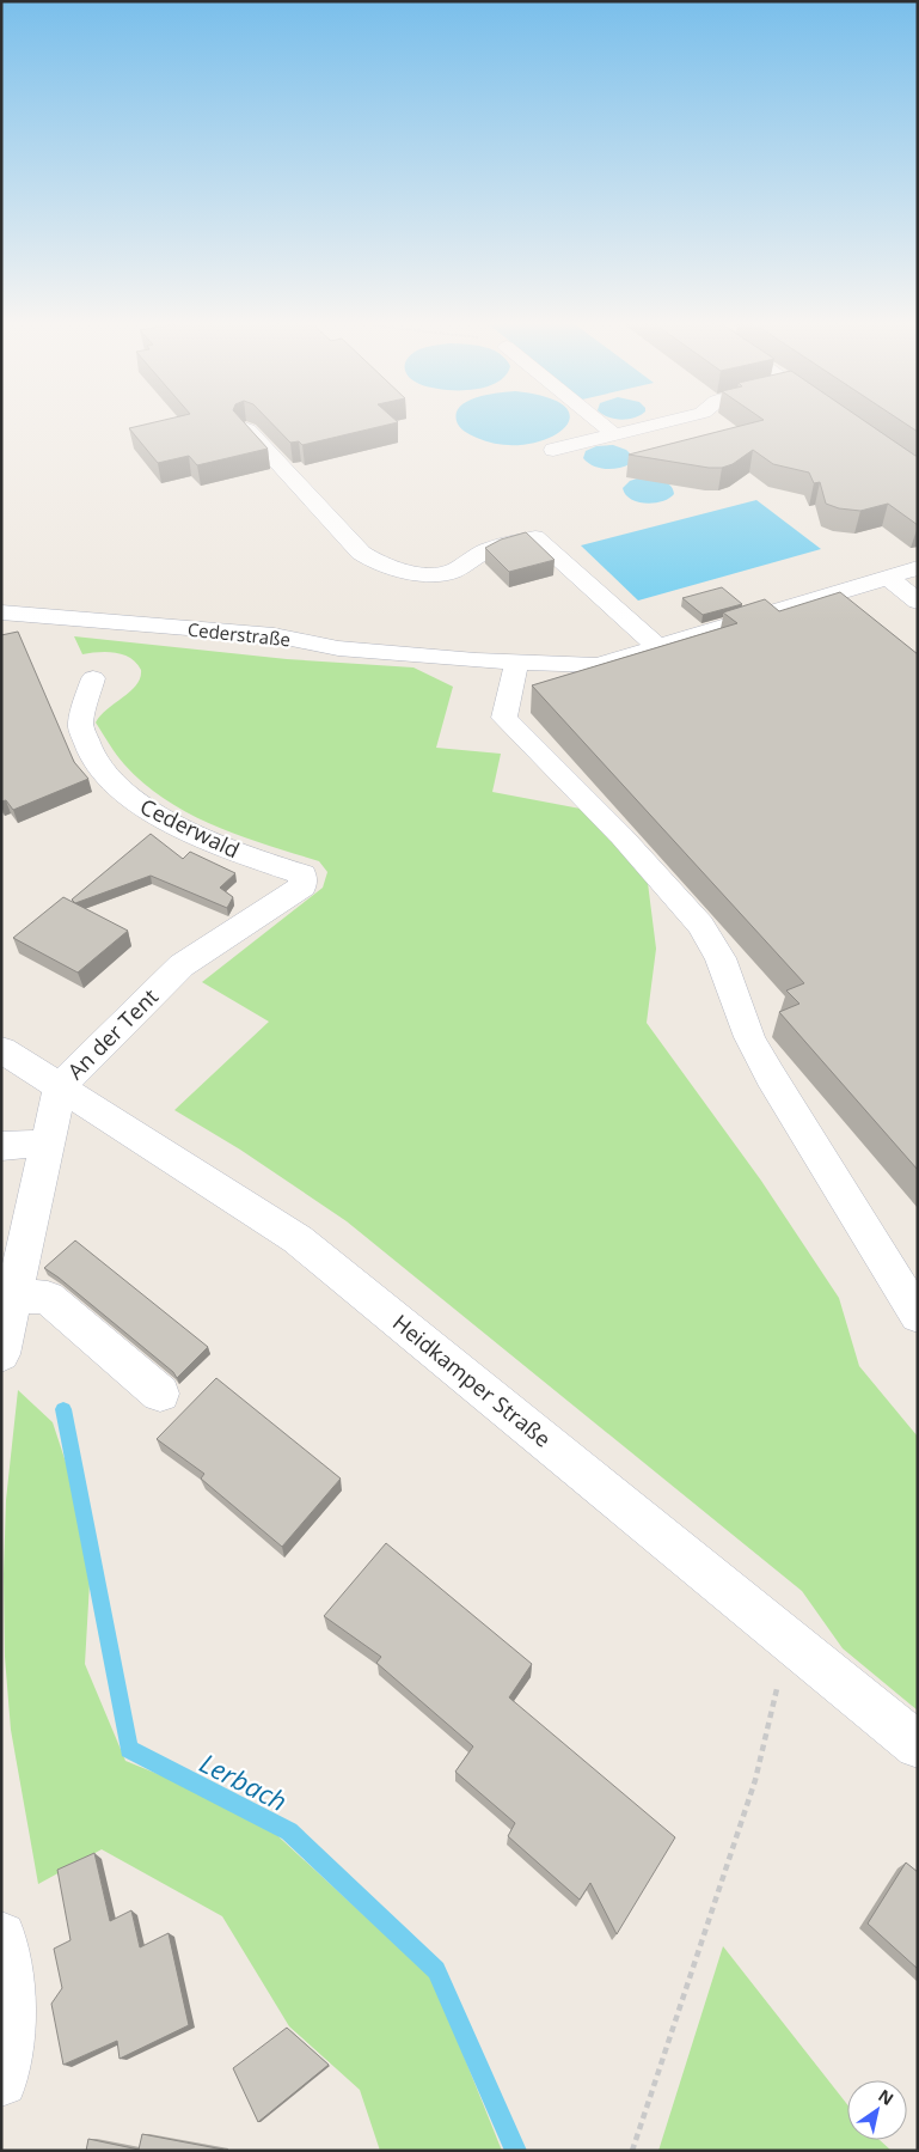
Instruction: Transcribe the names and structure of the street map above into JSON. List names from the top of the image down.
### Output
{
  "streets": {
    "street": [
      "Cederstraße",
      "Cederwald",
      "An der Tent",
      "Heidkamper Straße"
    ]
  },
  "crossings": [
    ["Cederwald", "An der Tent"],
    ["An der Tent", "Heidkamper Straße"]
  ],
  "water": ["Lerbach"],
  "north": "top right"
}
